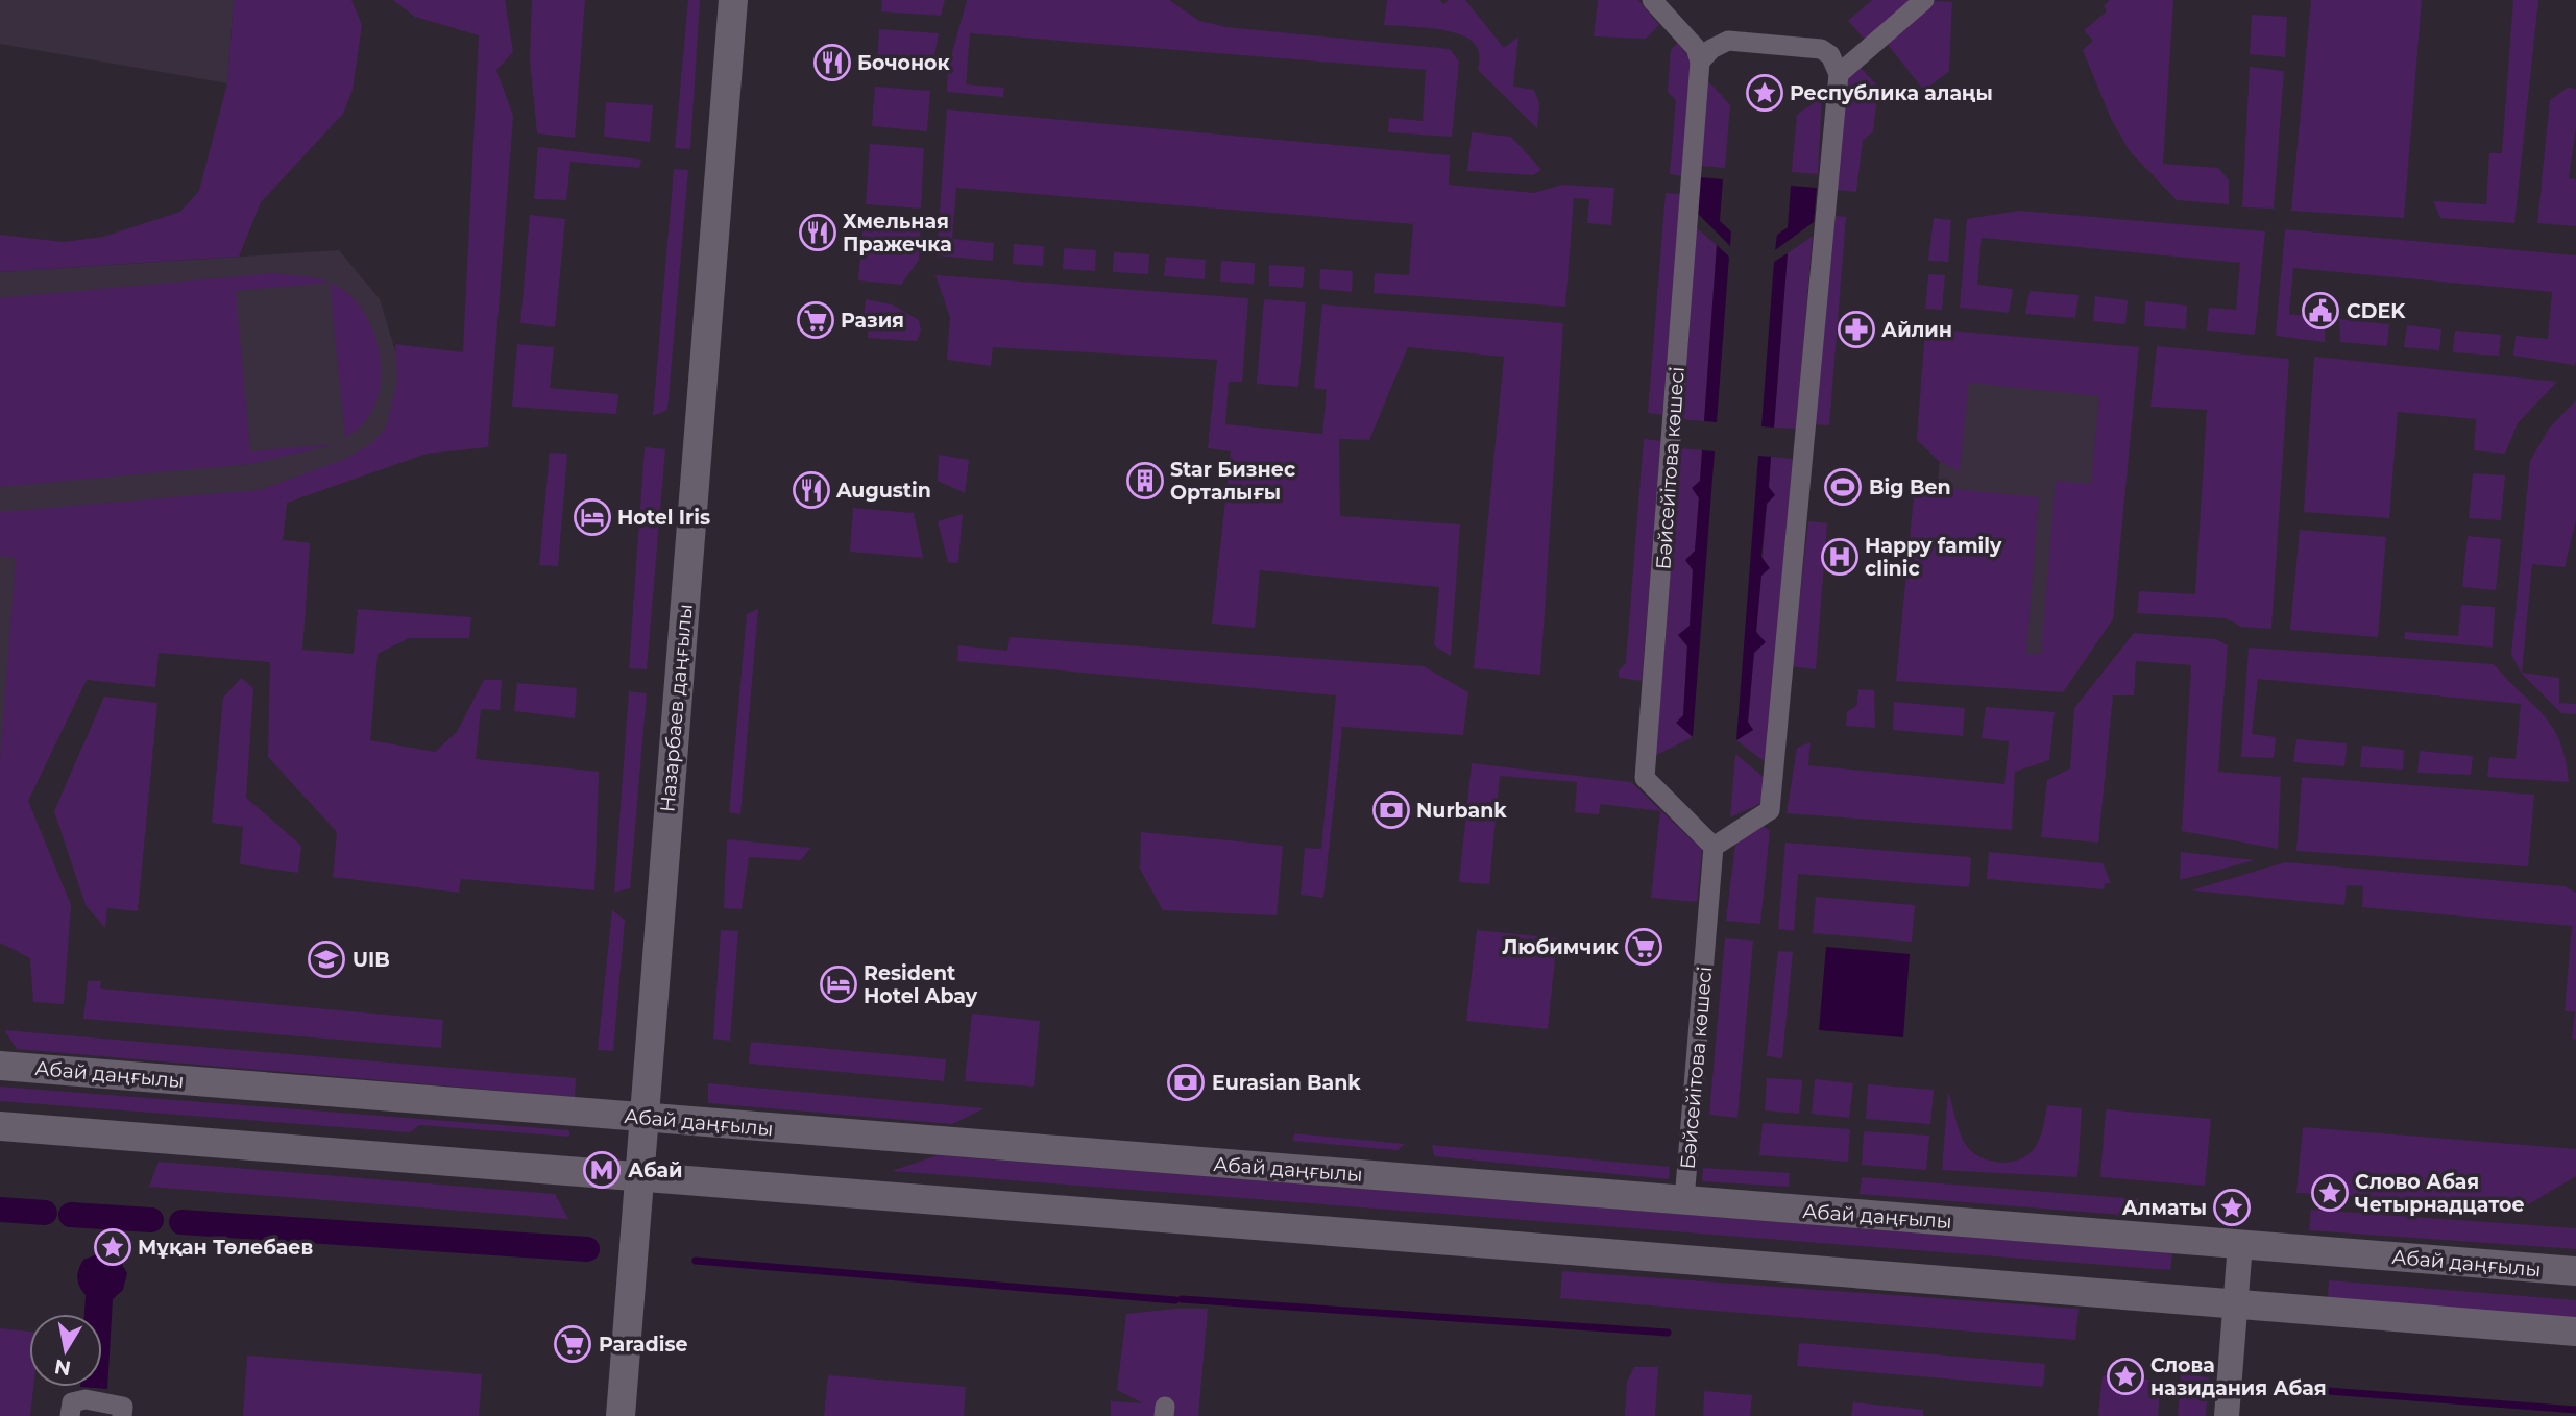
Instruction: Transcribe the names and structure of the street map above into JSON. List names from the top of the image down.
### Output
{
  "streets": {
    "main road": ["Назарбаев даңғылы", "Абай даңғылы"],
    "street": ["Бәйсейітова көшесі"]
  },
  "crossings": [
    ["Бәйсейітова көшесі", "Абай даңғылы"],
    ["Назарбаев даңғылы", "Абай даңғылы"]
  ],
  "places": {
    "restaurant": ["Бочонок", "Хмельная Пражечка", "Augustin"],
    "place": [
      "Республика алаңы",
      "Слово Абая Четырнадцатое",
      "Алматы",
      "Мұқан Төлебаев",
      "Слова назидания Абая"
    ],
    "public building": ["CDEK"],
    "supermarket": ["Разия", "Любимчик", "Paradise"],
    "pharmacy": ["Айлин"],
    "building": ["Star Бизнес Орталығы"],
    "sports": ["Big Ben"],
    "hotel": ["Hotel Iris", "Resident Hotel Abay"],
    "hospital": ["Happy family clinic"],
    "bank": ["Nurbank", "Eurasian Bank"],
    "school or university": ["UIB"],
    "metro station": ["Абай"]
  },
  "north": "bottom"
}
